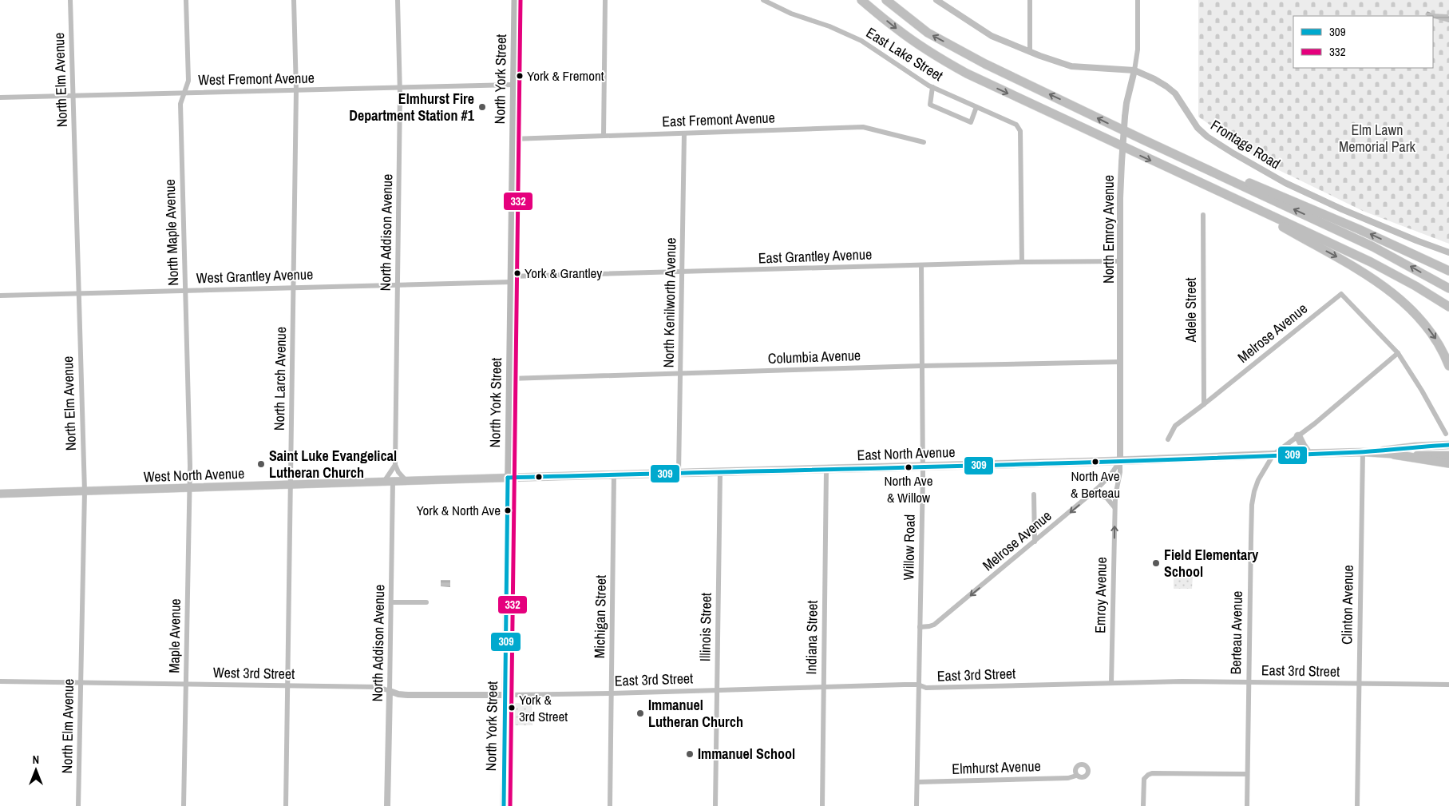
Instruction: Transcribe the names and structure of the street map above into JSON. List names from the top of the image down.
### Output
{
  "streets": {
    "main road": ["North York Street", "East North Avenue", "West North Avenue"],
    "street": [
      "East Lake Street",
      "West Fremont Avenue",
      "North Elm Avenue",
      "East Fremont Avenue",
      "Frontage Road",
      "North Emroy Avenue",
      "North Maple Avenue",
      "North Addison Avenue",
      "East Grantley Avenue",
      "West Grantley Avenue",
      "North Kenilworth Avenue",
      "Adele Street",
      "Melrose Avenue",
      "Columbia Avenue",
      "North Larch Avenue",
      "Willow Road",
      "Emroy Avenue",
      "Clinton Avenue",
      "Michigan Street",
      "Illinois Street",
      "Berteau Avenue",
      "Maple Avenue",
      "Indiana Street",
      "East 3rd Street",
      "West 3rd Street",
      "Elmhurst Avenue"
    ]
  },
  "crossings": [
    ["East Lake Street", "East Grantley Avenue"],
    ["West Fremont Avenue", "North York Street"],
    ["West Fremont Avenue", "North Elm Avenue"],
    ["West Fremont Avenue", "North Maple Avenue"],
    ["West Fremont Avenue", "North Addison Avenue"],
    ["West Fremont Avenue", "North Larch Avenue"],
    ["North York Street", "East Fremont Avenue"],
    ["North York Street", "East Grantley Avenue"],
    ["North York Street", "West Grantley Avenue"],
    ["North York Street", "Columbia Avenue"],
    ["North York Street", "East North Avenue"],
    ["North York Street", "West North Avenue"],
    ["North York Street", "East 3rd Street"],
    ["North York Street", "West 3rd Street"],
    ["North Elm Avenue", "West Grantley Avenue"],
    ["North Elm Avenue", "West North Avenue"],
    ["North Elm Avenue", "West 3rd Street"],
    ["East Fremont Avenue", "North Kenilworth Avenue"],
    ["Frontage Road", "North Emroy Avenue"],
    ["North Emroy Avenue", "East Grantley Avenue"],
    ["North Emroy Avenue", "Melrose Avenue"],
    ["North Emroy Avenue", "Columbia Avenue"],
    ["North Emroy Avenue", "East North Avenue"],
    ["North Emroy Avenue", "Emroy Avenue"],
    ["North Maple Avenue", "West Grantley Avenue"],
    ["North Maple Avenue", "Maple Avenue"],
    ["North Addison Avenue", "West Grantley Avenue"],
    ["North Addison Avenue", "West North Avenue"],
    ["North Addison Avenue", "West 3rd Street"],
    ["East Grantley Avenue", "West Grantley Avenue"],
    ["East Grantley Avenue", "North Kenilworth Avenue"],
    ["East Grantley Avenue", "Willow Road"],
    ["West Grantley Avenue", "North Larch Avenue"],
    ["North Kenilworth Avenue", "Columbia Avenue"],
    ["North Kenilworth Avenue", "East North Avenue"],
    ["Adele Street", "Melrose Avenue"],
    ["Melrose Avenue", "East North Avenue"],
    ["Melrose Avenue", "Willow Road"],
    ["Melrose Avenue", "Emroy Avenue"],
    ["Melrose Avenue", "Berteau Avenue"],
    ["Columbia Avenue", "Willow Road"],
    ["North Larch Avenue", "West North Avenue"],
    ["North Larch Avenue", "West 3rd Street"],
    ["East North Avenue", "West North Avenue"],
    ["East North Avenue", "Willow Road"],
    ["East North Avenue", "Emroy Avenue"],
    ["East North Avenue", "Clinton Avenue"],
    ["East North Avenue", "Michigan Street"],
    ["East North Avenue", "Illinois Street"],
    ["East North Avenue", "Berteau Avenue"],
    ["East North Avenue", "Indiana Street"],
    ["West North Avenue", "Maple Avenue"],
    ["Willow Road", "East 3rd Street"],
    ["Willow Road", "Elmhurst Avenue"],
    ["Emroy Avenue", "East 3rd Street"],
    ["Clinton Avenue", "East 3rd Street"],
    ["Michigan Street", "East 3rd Street"],
    ["Illinois Street", "East 3rd Street"],
    ["Berteau Avenue", "East 3rd Street"],
    ["Maple Avenue", "West 3rd Street"],
    ["Indiana Street", "East 3rd Street"],
    ["East 3rd Street", "West 3rd Street"]
  ],
  "one_way": ["Melrose Avenue", "Emroy Avenue"],
  "parks": ["Elm Lawn Memorial Park"],
  "places": [
    "York & Fremont",
    "Elmhurst Fire Department Station #1",
    "York & Grantley",
    "North Ave & Berteau",
    "Saint Luke Evangelical Lutheran Church",
    "North Ave & Willow",
    "York & North Ave",
    "Field Elementary School",
    "York & 3rd Street",
    "Immanuel Lutheran Church",
    "Immanuel School"
  ],
  "lines": ["transit line 332", "transit line 309"],
  "legend": ["309", "332"],
  "north": "top"
}
